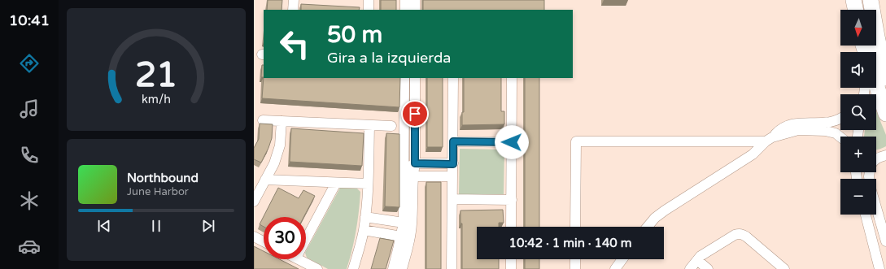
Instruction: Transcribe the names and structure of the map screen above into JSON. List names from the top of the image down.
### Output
{
  "north": "bottom",
  "page": {
    "tabs": "10:41",
    "map_buttons": ["+", "−"],
    "turn": ["50 m", "Gira a la izquierda"],
    "song": ["Northbound", "June Harbor"],
    "limit": "30",
    "trip": "10:42 · 1 min · 140 m",
    "gauge": ["21", "km/h"]
  }
}
